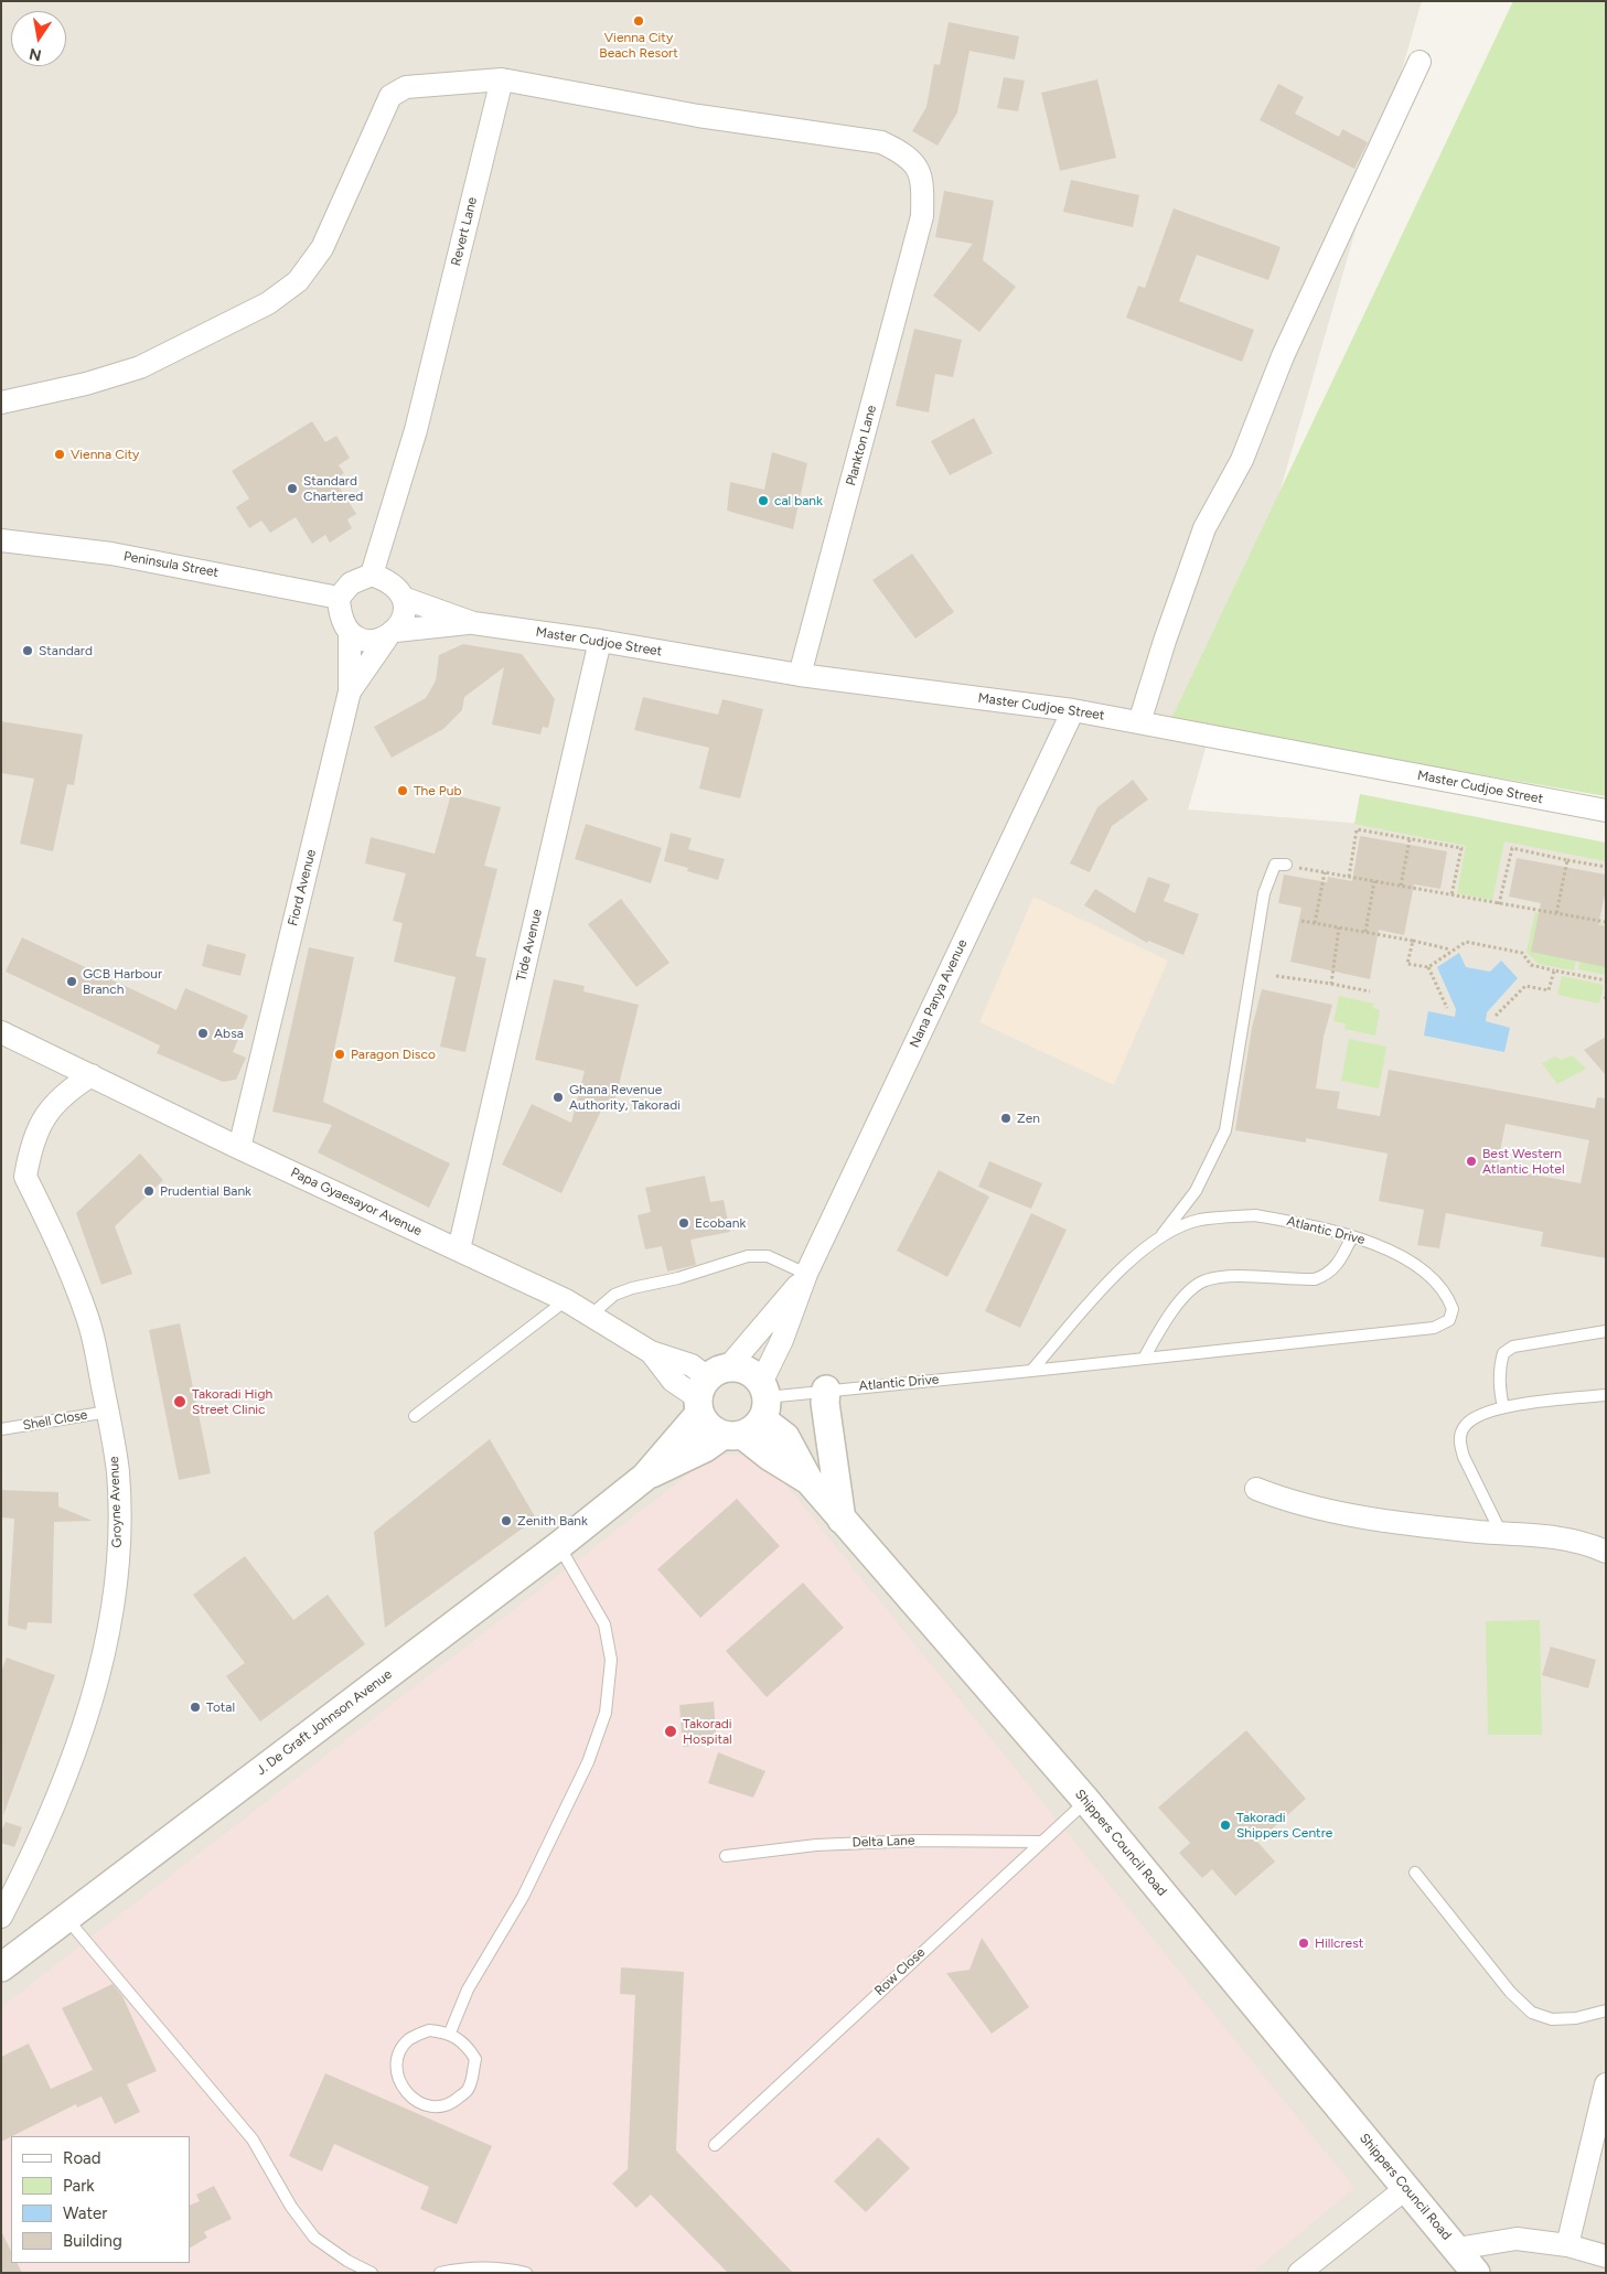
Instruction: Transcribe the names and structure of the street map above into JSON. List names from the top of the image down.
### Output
{
  "streets": {
    "street": [
      "Revert Lane",
      "Plankton Lane",
      "Peninsula Street",
      "Master Cudjoe Street",
      "Fiord Avenue",
      "Tide Avenue",
      "Nana Panya Avenue",
      "Papa Gyaesayor Avenue",
      "Groyne Avenue",
      "J. De Graft Johnson Avenue",
      "Shippers Council Road"
    ],
    "lane": [
      "Atlantic Drive",
      "Shell Close",
      "Delta Lane",
      "Row Close"
    ]
  },
  "crossings": [
    ["Revert Lane", "Plankton Lane"],
    ["Revert Lane", "Peninsula Street"],
    ["Revert Lane", "Master Cudjoe Street"],
    ["Revert Lane", "Fiord Avenue"],
    ["Plankton Lane", "Master Cudjoe Street"],
    ["Peninsula Street", "Master Cudjoe Street"],
    ["Peninsula Street", "Fiord Avenue"],
    ["Master Cudjoe Street", "Fiord Avenue"],
    ["Master Cudjoe Street", "Tide Avenue"],
    ["Master Cudjoe Street", "Nana Panya Avenue"],
    ["Fiord Avenue", "Papa Gyaesayor Avenue"],
    ["Tide Avenue", "Papa Gyaesayor Avenue"],
    ["Nana Panya Avenue", "Papa Gyaesayor Avenue"],
    ["Nana Panya Avenue", "Atlantic Drive"],
    ["Nana Panya Avenue", "J. De Graft Johnson Avenue"],
    ["Nana Panya Avenue", "Shippers Council Road"],
    ["Papa Gyaesayor Avenue", "Groyne Avenue"],
    ["Papa Gyaesayor Avenue", "J. De Graft Johnson Avenue"],
    ["Atlantic Drive", "J. De Graft Johnson Avenue"],
    ["Atlantic Drive", "Shippers Council Road"],
    ["Shell Close", "Groyne Avenue"],
    ["J. De Graft Johnson Avenue", "Shippers Council Road"],
    ["Delta Lane", "Row Close"],
    ["Shippers Council Road", "Row Close"]
  ],
  "places": [
    "Vienna City Beach Resort",
    "Vienna City",
    "Standard Chartered",
    "cal bank",
    "Standard",
    "The Pub",
    "GCB Harbour Branch",
    "Absa",
    "Paragon Disco",
    "Ghana Revenue Authority, Takoradi",
    "Zen",
    "Best Western Atlantic Hotel",
    "Prudential Bank",
    "Ecobank",
    "Takoradi High Street Clinic",
    "Zenith Bank",
    "Total",
    "Takoradi Hospital",
    "Takoradi Shippers Centre",
    "Hillcrest"
  ],
  "legend": [
    "Road",
    "Park",
    "Water",
    "Building"
  ],
  "north": "bottom"
}
